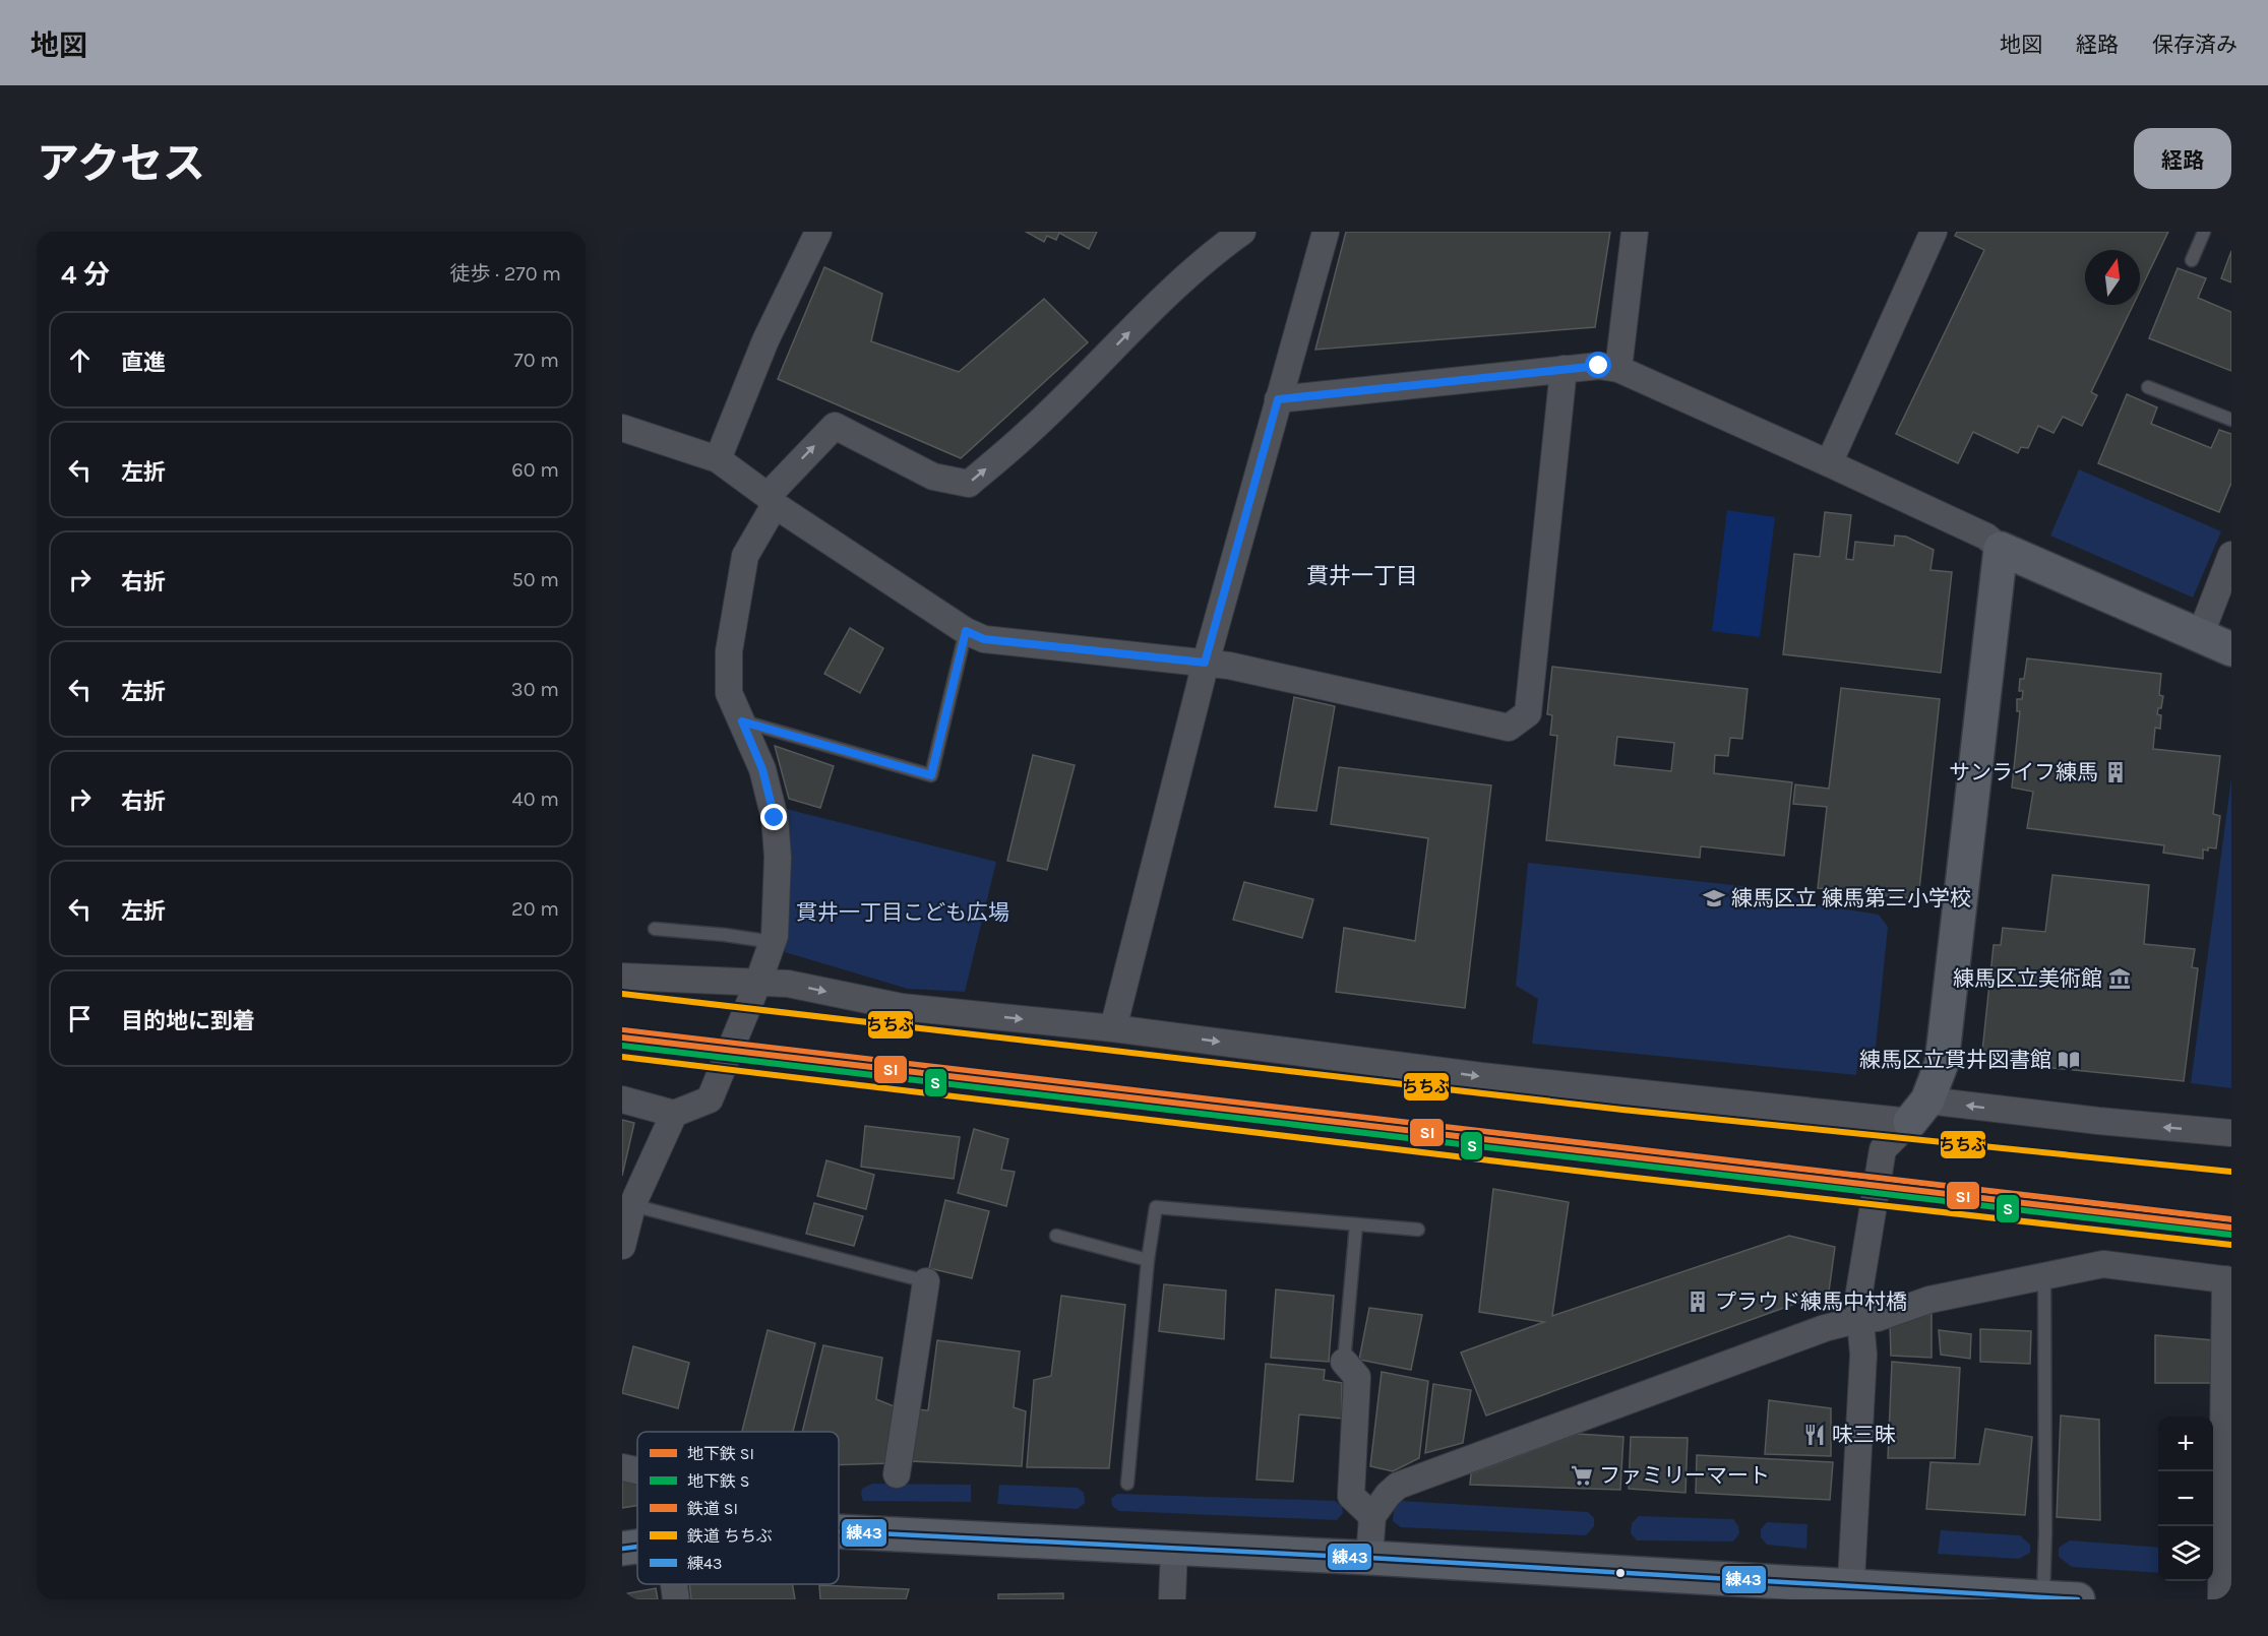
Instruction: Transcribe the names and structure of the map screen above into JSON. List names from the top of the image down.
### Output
{
  "districts": ["貫井一丁目"],
  "parks": ["貫井一丁目こども広場"],
  "places": {
    "building": ["サンライフ練馬", "プラウド練馬中村橋"],
    "school or university": ["練馬区立 練馬第三小学校"],
    "museum": ["練馬区立美術館"],
    "library": ["練馬区立貫井図書館"],
    "restaurant": ["味三昧"],
    "supermarket": ["ファミリーマート"]
  },
  "lines": [
    "rail line ちちぶ",
    "rail line SI",
    "metro line SI",
    "metro line S",
    "transit line 練43"
  ],
  "legend": [
    "地下鉄 SI",
    "地下鉄 S",
    "鉄道 SI",
    "鉄道 ちちぶ",
    "練43"
  ],
  "north": "top",
  "page": {
    "header": "地図",
    "nav": ["地図", "経路", "保存済み"],
    "title": "アクセス",
    "buttons": "経路",
    "heading": ["4 分", "徒歩 · 270 m"],
    "list": [
      ["直進", "70 m"],
      ["左折", "60 m"],
      ["右折", "50 m"],
      ["左折", "30 m"],
      ["右折", "40 m"],
      ["左折", "20 m"],
      "目的地に到着"
    ],
    "map_buttons": ["+", "−"]
  }
}
